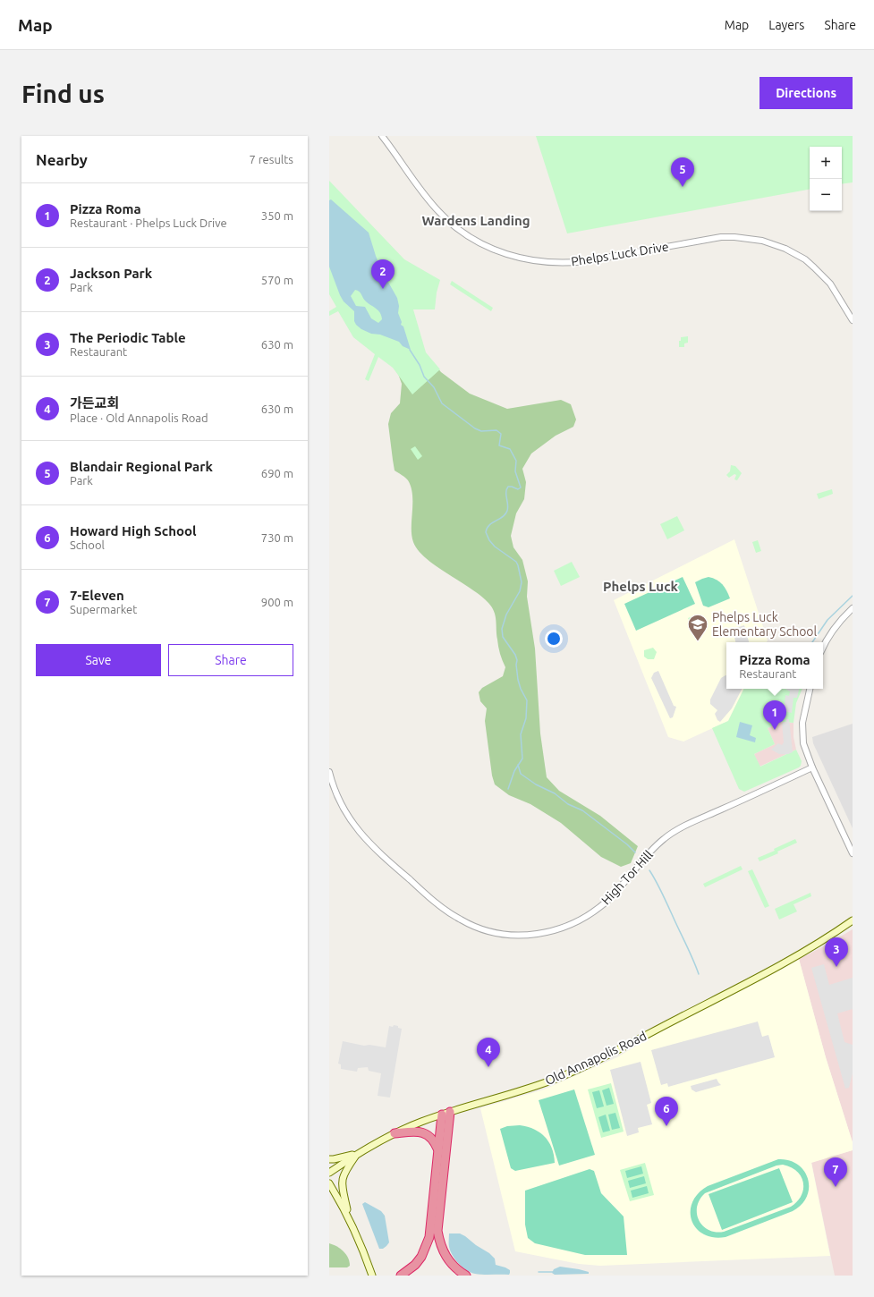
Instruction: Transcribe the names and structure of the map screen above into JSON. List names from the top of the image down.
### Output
{
  "streets": {
    "main road": ["Old Annapolis Road"],
    "street": ["Phelps Luck Drive", "High Tor Hill"]
  },
  "districts": ["Wardens Landing", "Phelps Luck"],
  "places": {
    "school or university": ["Phelps Luck Elementary School"]
  },
  "page": {
    "header": "Map",
    "nav": ["Map", "Layers", "Share"],
    "buttons": [
      "Directions",
      ["Save", "Share"]
    ],
    "title": "Find us",
    "heading": ["Nearby", "7 results"],
    "map_buttons": ["+", "−"],
    "pins": [
      "5",
      "2",
      "1",
      "3",
      "4",
      "6",
      "7"
    ],
    "list": [
      {
        "mark": "1",
        "name": "Pizza Roma",
        "note": "Restaurant · Phelps Luck Drive",
        "value": "350 m"
      },
      {
        "mark": "2",
        "name": "Jackson Park",
        "note": "Park",
        "value": "570 m"
      },
      {
        "mark": "3",
        "name": "The Periodic Table",
        "note": "Restaurant",
        "value": "630 m"
      },
      {
        "mark": "4",
        "name": "가든교회",
        "note": "Place · Old Annapolis Road",
        "value": "630 m"
      },
      {
        "mark": "5",
        "name": "Blandair Regional Park",
        "note": "Park",
        "value": "690 m"
      },
      {
        "mark": "6",
        "name": "Howard High School",
        "note": "School",
        "value": "730 m"
      },
      {
        "mark": "7",
        "name": "7-Eleven",
        "note": "Supermarket",
        "value": "900 m"
      }
    ],
    "popup": ["Pizza Roma", "Restaurant"]
  }
}
